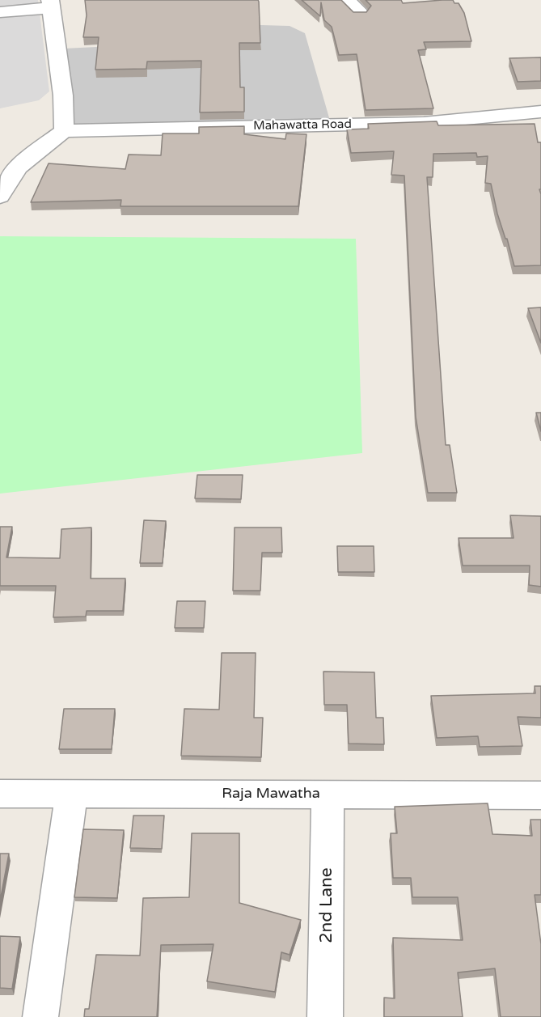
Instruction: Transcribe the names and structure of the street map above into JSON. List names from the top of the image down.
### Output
{
  "streets": {
    "street": ["Mahawatta Road", "Raja Mawatha", "2nd Lane"]
  },
  "crossings": [
    ["Raja Mawatha", "2nd Lane"]
  ]
}
